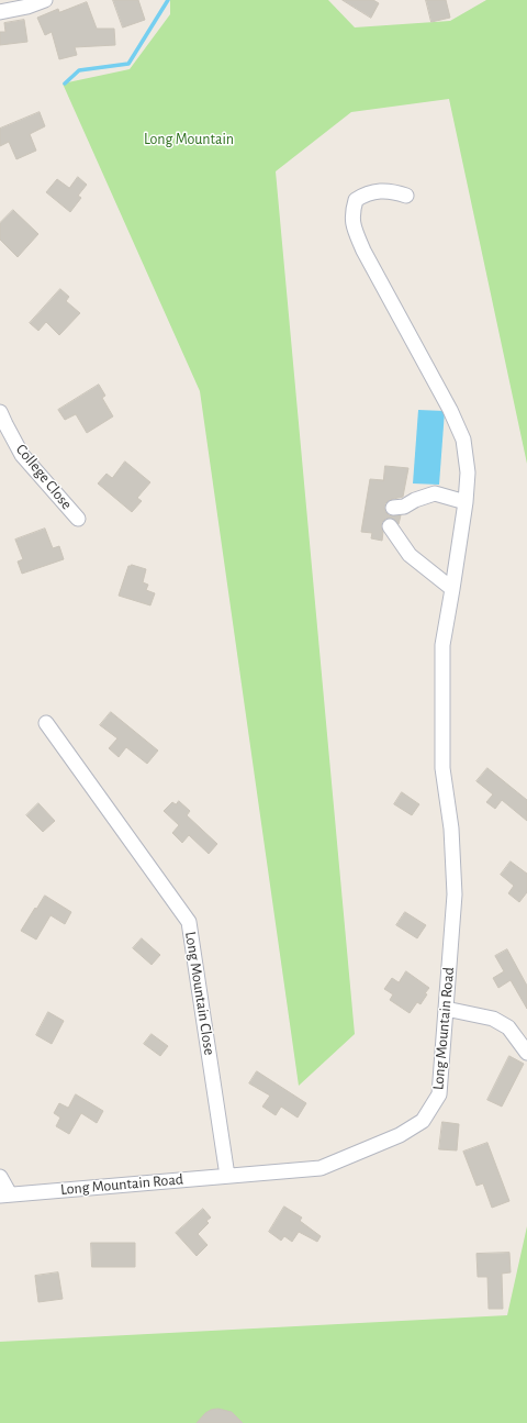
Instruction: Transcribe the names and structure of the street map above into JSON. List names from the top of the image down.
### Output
{
  "streets": {
    "street": ["College Close", "Long Mountain Close", "Long Mountain Road"]
  },
  "crossings": [
    ["Long Mountain Close", "Long Mountain Road"]
  ],
  "parks": ["Long Mountain"]
}
